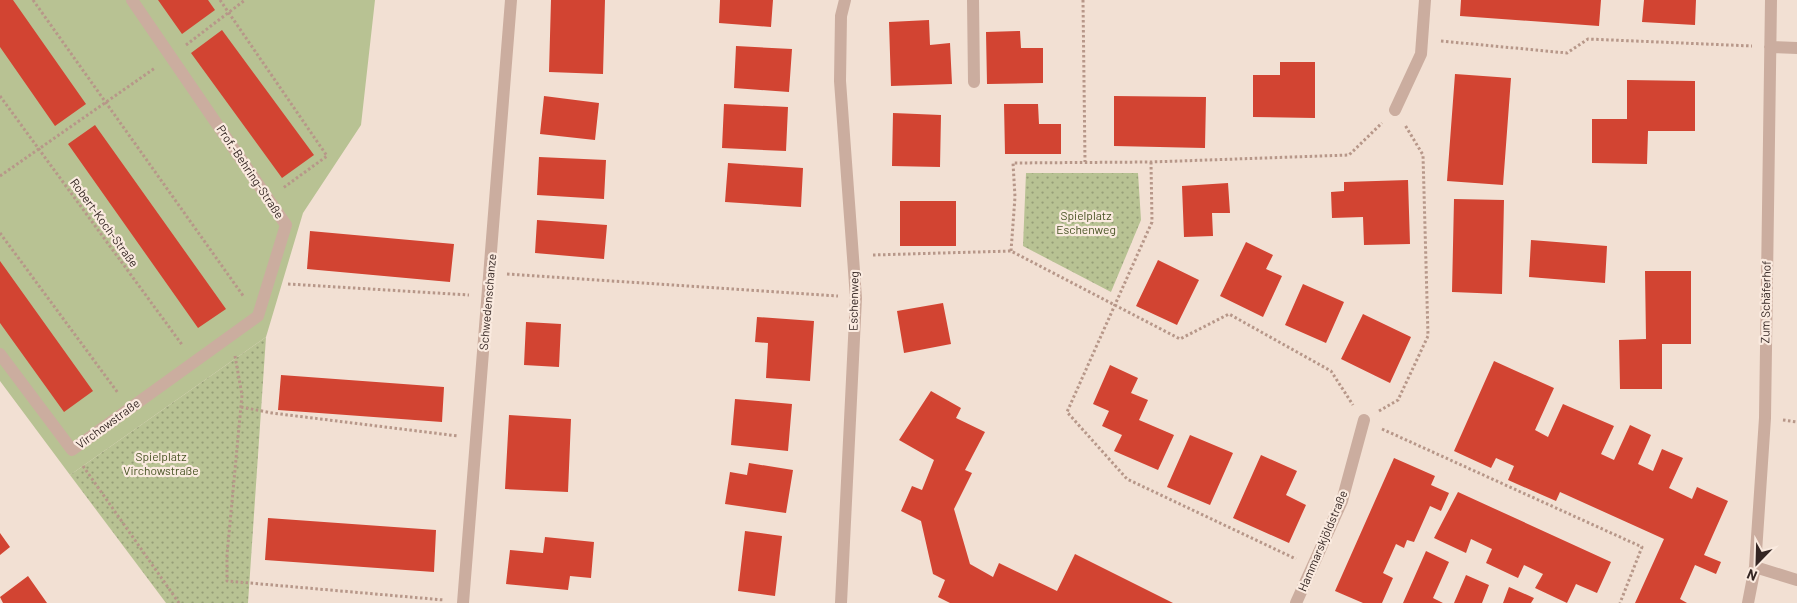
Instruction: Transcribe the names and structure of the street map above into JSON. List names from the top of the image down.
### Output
{
  "streets": {
    "street": [
      "Prof.-Behring-Straße",
      "Eschenweg",
      "Schwedenschanze",
      "Zum Schäferhof",
      "Virchowstraße",
      "Hammarskjöldstraße"
    ],
    "path": ["Robert-Koch-Straße"]
  },
  "crossings": [
    ["Robert-Koch-Straße", "Virchowstraße"]
  ],
  "parks": ["Spielplatz Eschenweg", "Spielplatz Virchowstraße"],
  "north": "bottom left"
}
